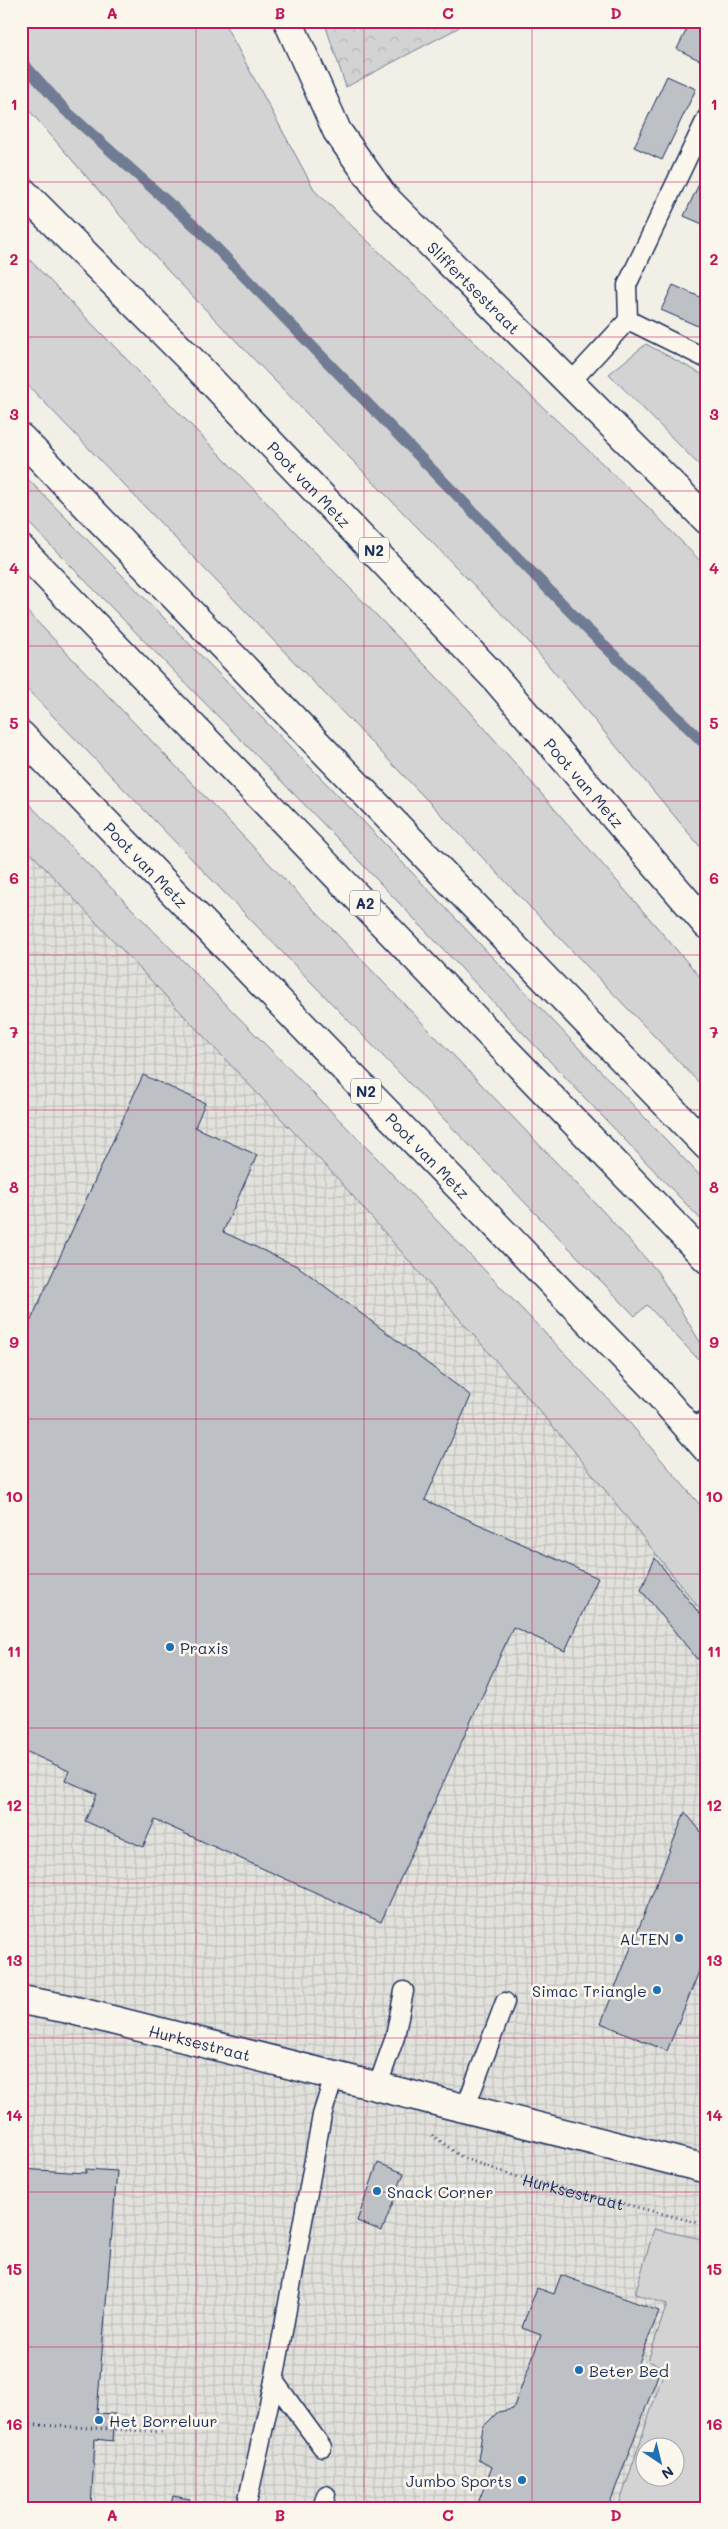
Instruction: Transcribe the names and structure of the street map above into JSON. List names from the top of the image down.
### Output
{
  "streets": {
    "main road": [
      "Sliffertsestraat",
      "Poot van Metz",
      "N2",
      "A2",
      "Hurksestraat"
    ]
  },
  "places": [
    "Praxis",
    "ALTEN",
    "Simac Triangle",
    "Snack Corner",
    "Beter Bed",
    "Het Borreluur",
    "Jumbo Sports"
  ],
  "north": "bottom right",
  "grid": {
    "columns": [
      "A",
      "B",
      "C",
      "D"
    ],
    "rows": [
      "1",
      "2",
      "3",
      "4",
      "5",
      "6",
      "7",
      "8",
      "9",
      "10",
      "11",
      "12",
      "13",
      "14",
      "15",
      "16"
    ]
  }
}
